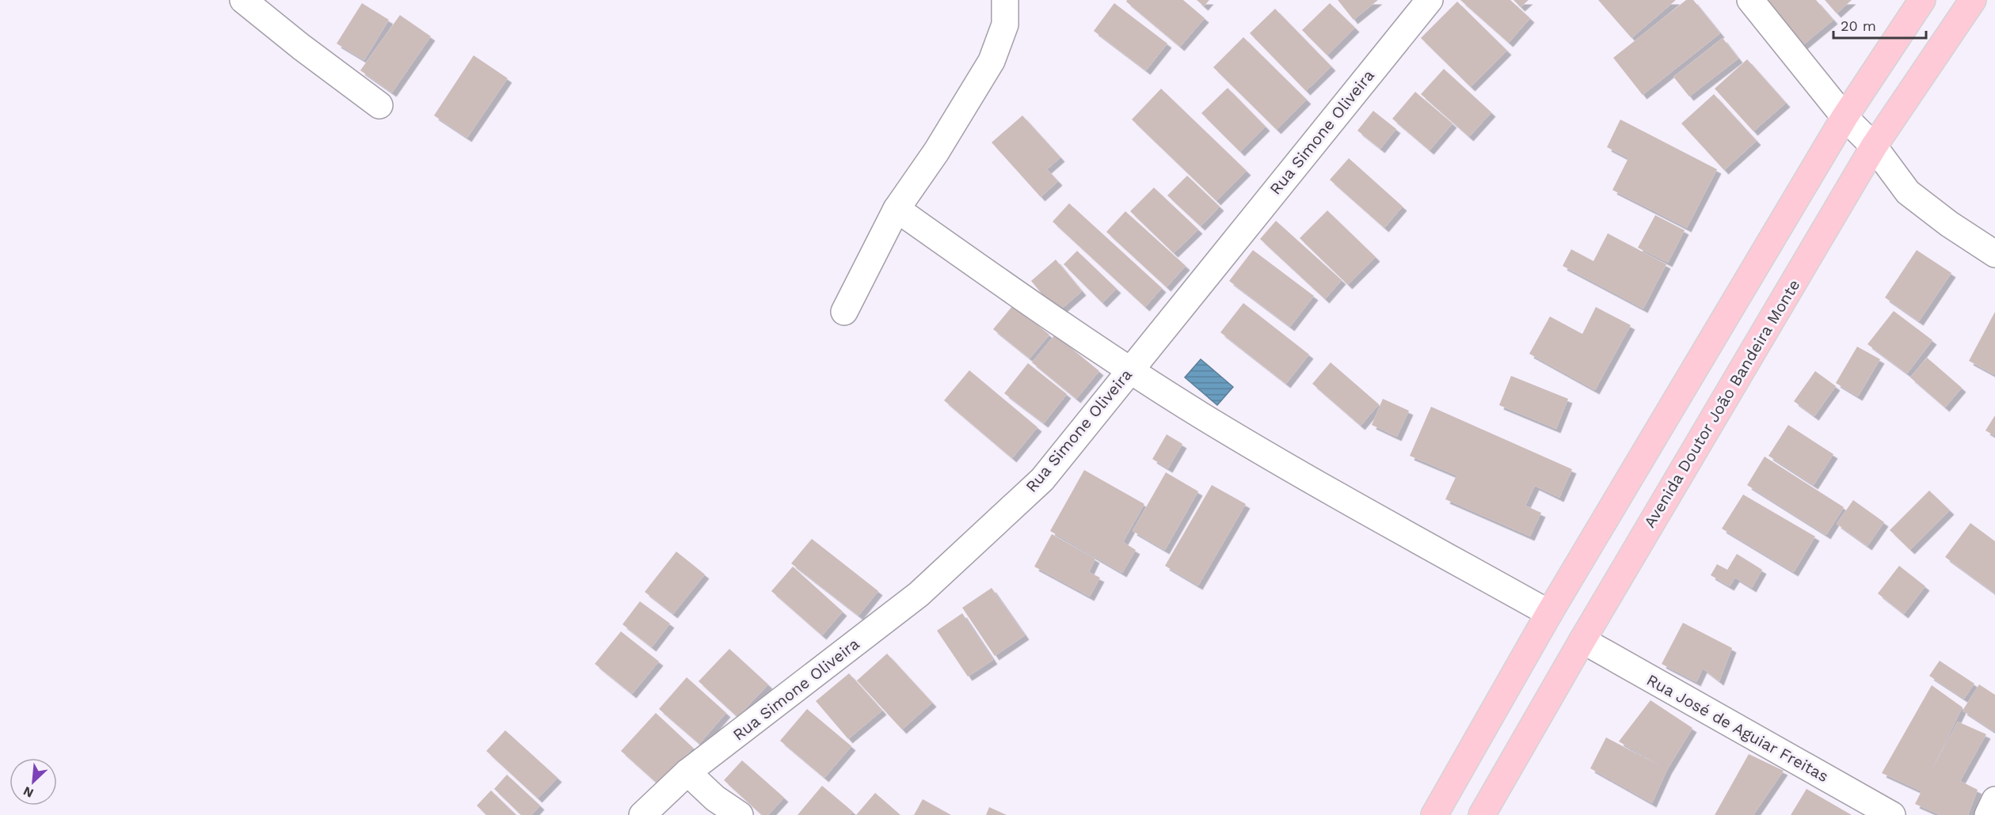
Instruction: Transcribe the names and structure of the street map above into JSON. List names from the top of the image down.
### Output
{
  "streets": {
    "main road": ["Avenida Doutor João Bandeira Monte"],
    "street": ["Rua Simone Oliveira", "Rua José de Aguiar Freitas"]
  },
  "crossings": [
    ["Avenida Doutor João Bandeira Monte", "Rua José de Aguiar Freitas"]
  ],
  "scale_bar": "20 m",
  "north": "bottom left"
}
